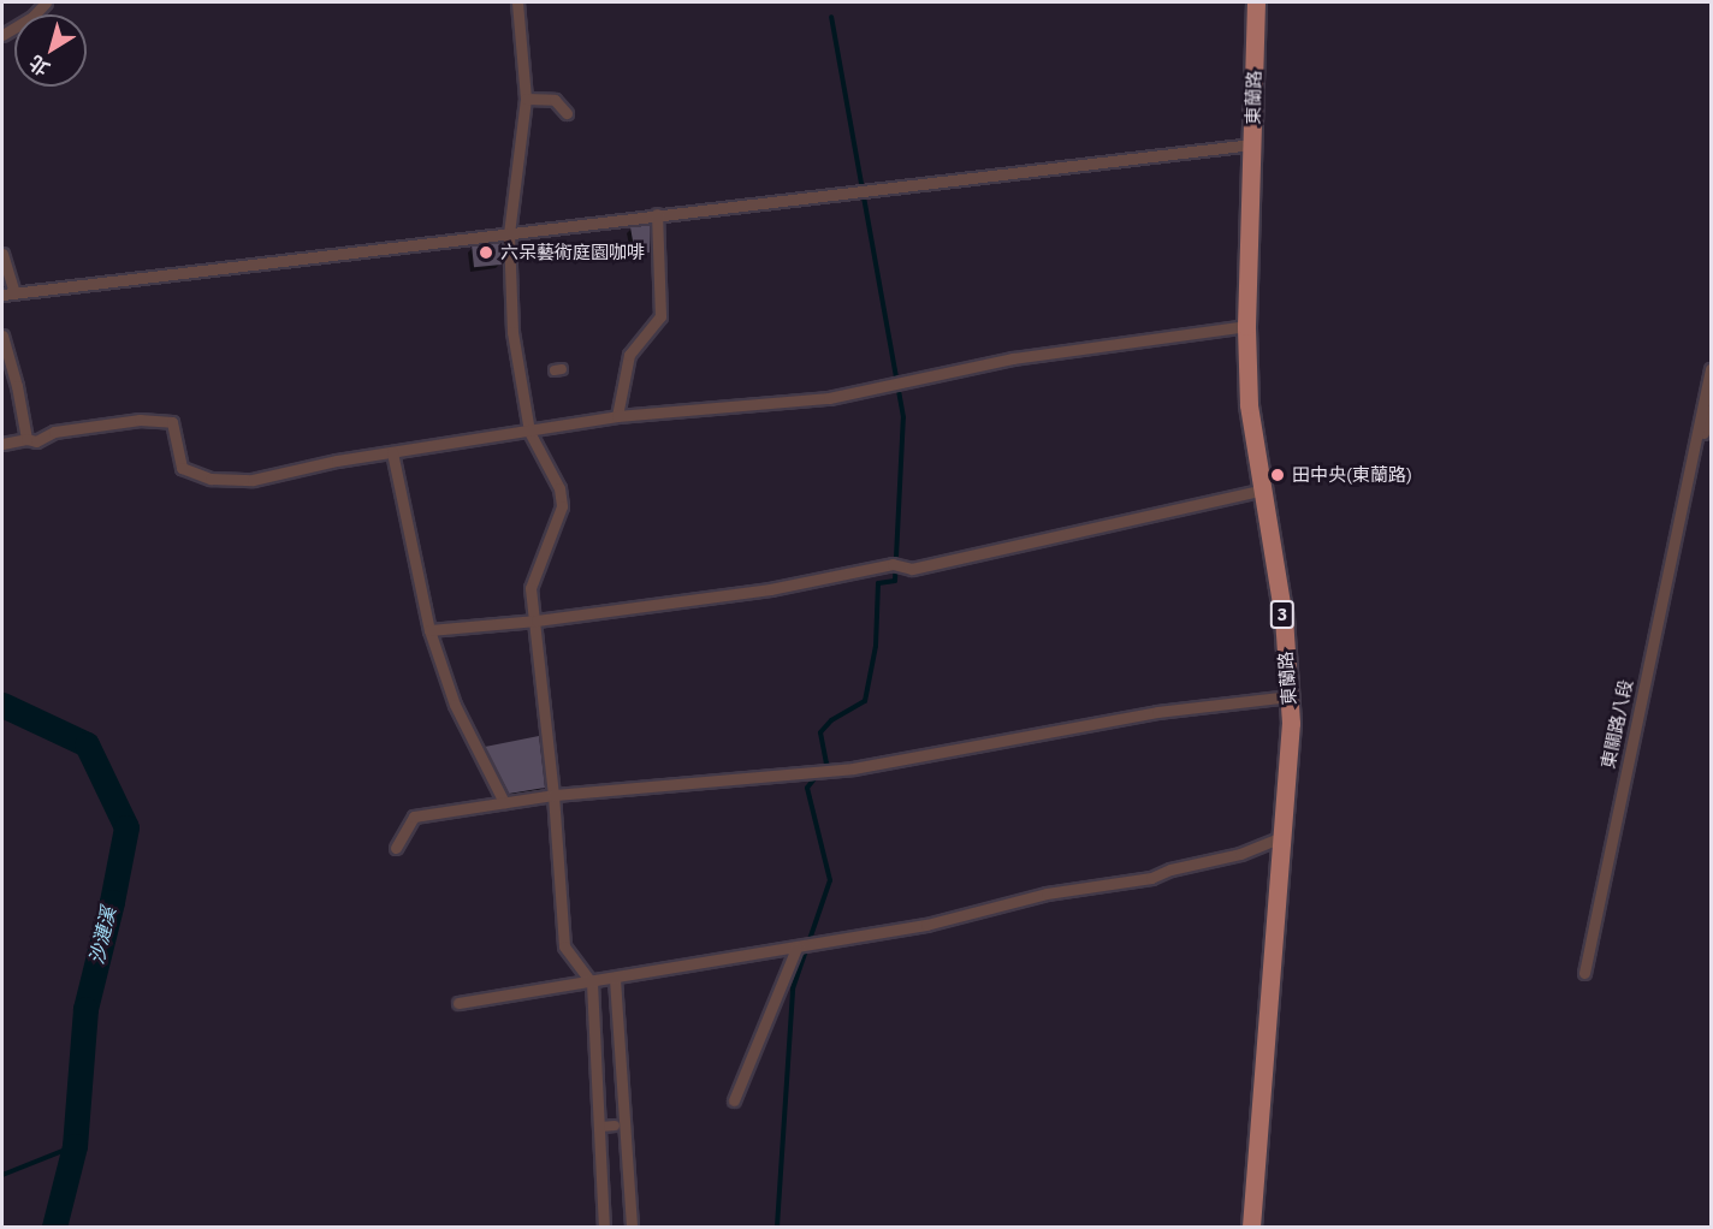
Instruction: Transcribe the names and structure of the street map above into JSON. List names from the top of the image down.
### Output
{
  "streets": {
    "main road": ["東蘭路", "3"],
    "street": ["東關路八段"]
  },
  "water": ["沙漣溪"],
  "places": ["六呆藝術庭園咖啡", "田中央(東蘭路)"],
  "north": "bottom left"
}
